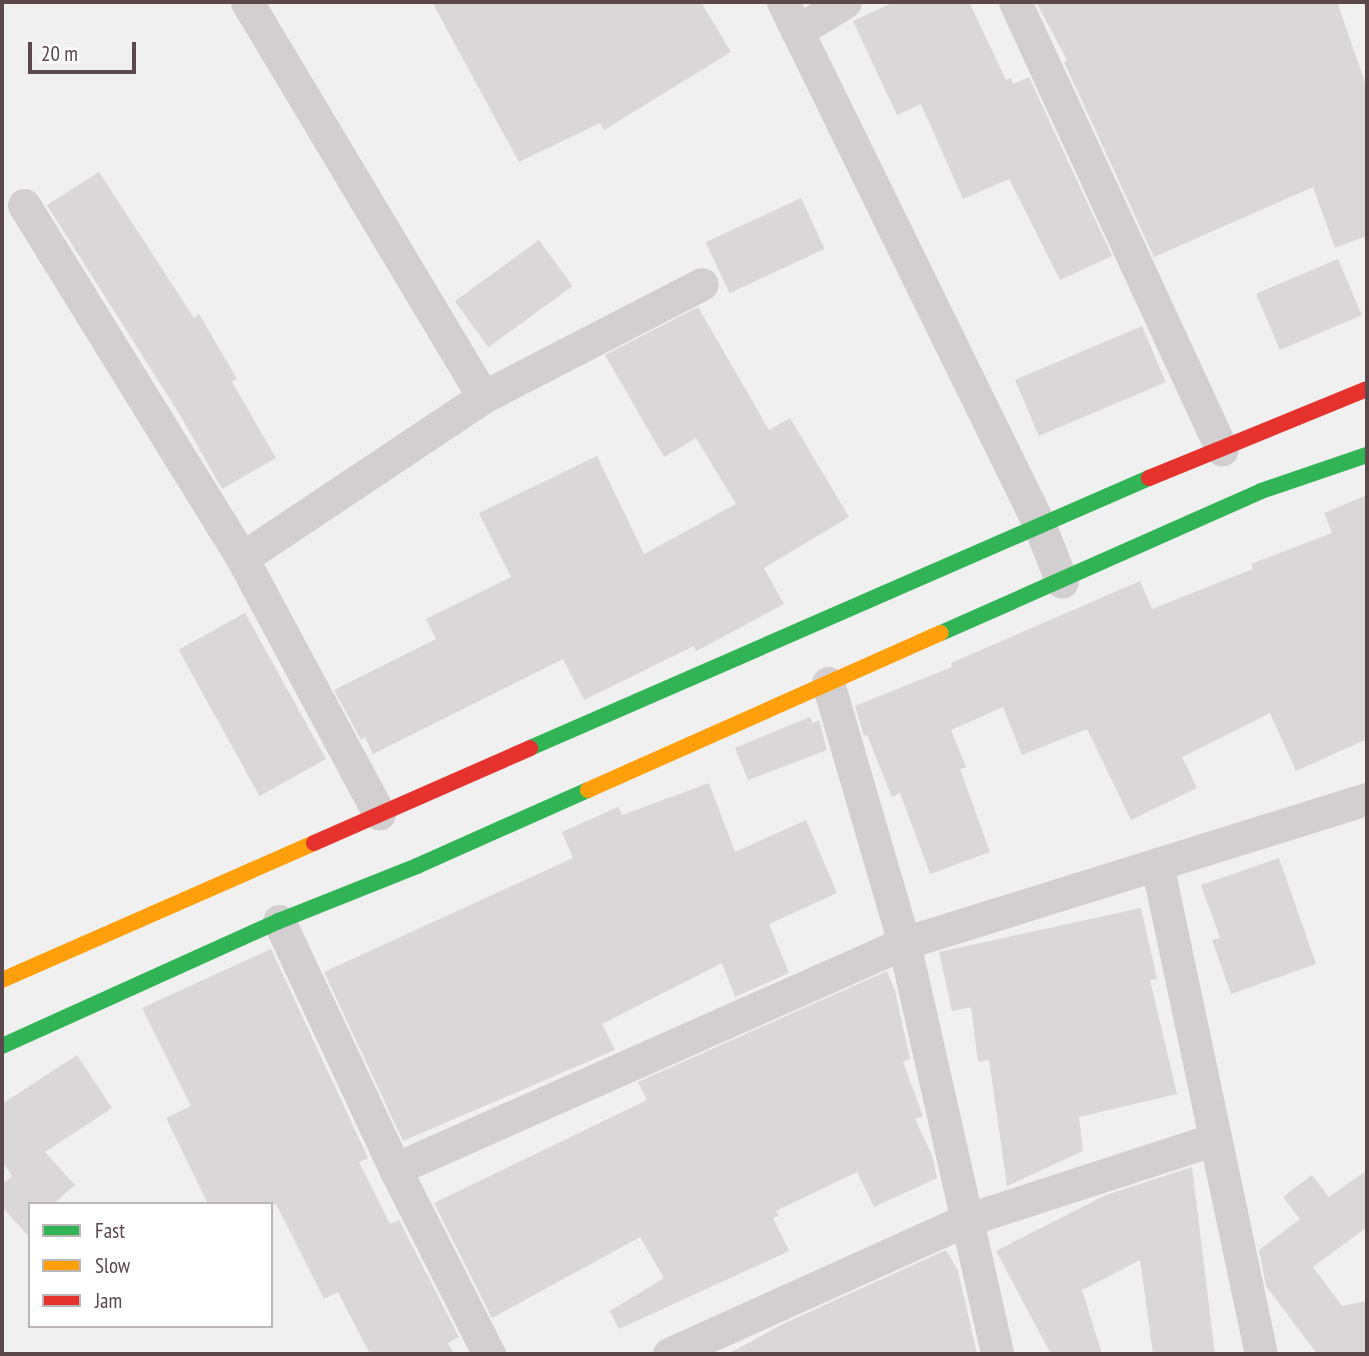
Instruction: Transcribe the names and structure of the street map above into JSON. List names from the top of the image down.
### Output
{
  "legend": ["Fast", "Slow", "Jam"],
  "scale_bar": "20 m"
}
